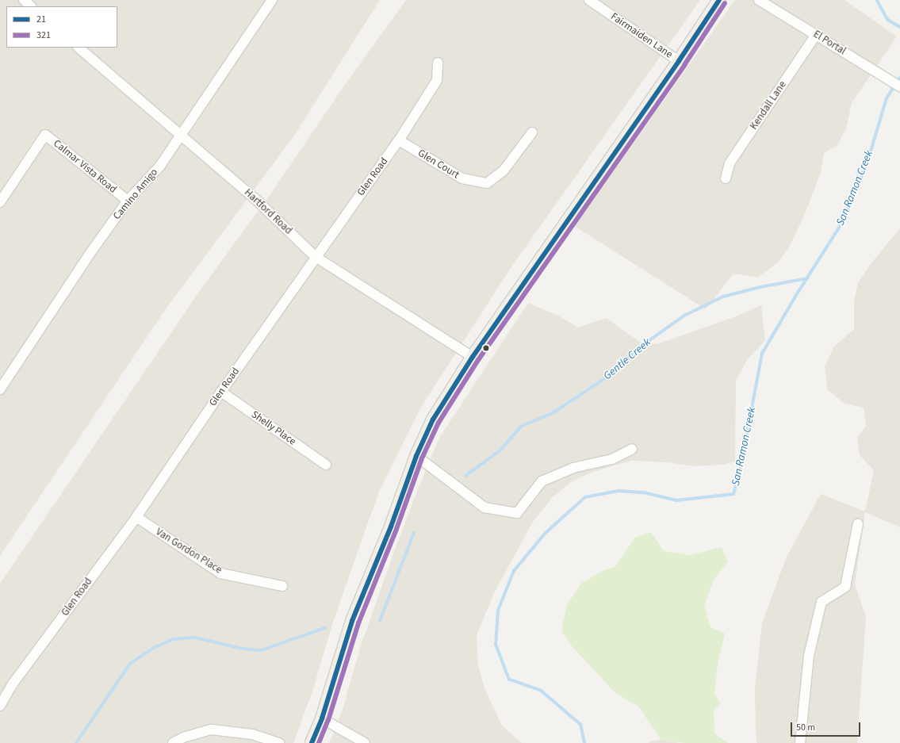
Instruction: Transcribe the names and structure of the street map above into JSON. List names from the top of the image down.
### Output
{
  "streets": {
    "street": [
      "Fairmaiden Lane",
      "El Portal",
      "Kendall Lane",
      "Glen Court",
      "Calmar Vista Road",
      "Glen Road",
      "Camino Amigo",
      "Hartford Road",
      "Shelly Place",
      "Van Gordon Place"
    ]
  },
  "crossings": [
    ["El Portal", "Kendall Lane"],
    ["Glen Court", "Glen Road"],
    ["Calmar Vista Road", "Camino Amigo"],
    ["Glen Road", "Hartford Road"],
    ["Glen Road", "Shelly Place"],
    ["Glen Road", "Van Gordon Place"],
    ["Camino Amigo", "Hartford Road"]
  ],
  "water": ["San Ramon Creek", "Gentle Creek"],
  "lines": ["transit line 21", "transit line 321"],
  "legend": ["21", "321"],
  "scale_bar": "50 m"
}
